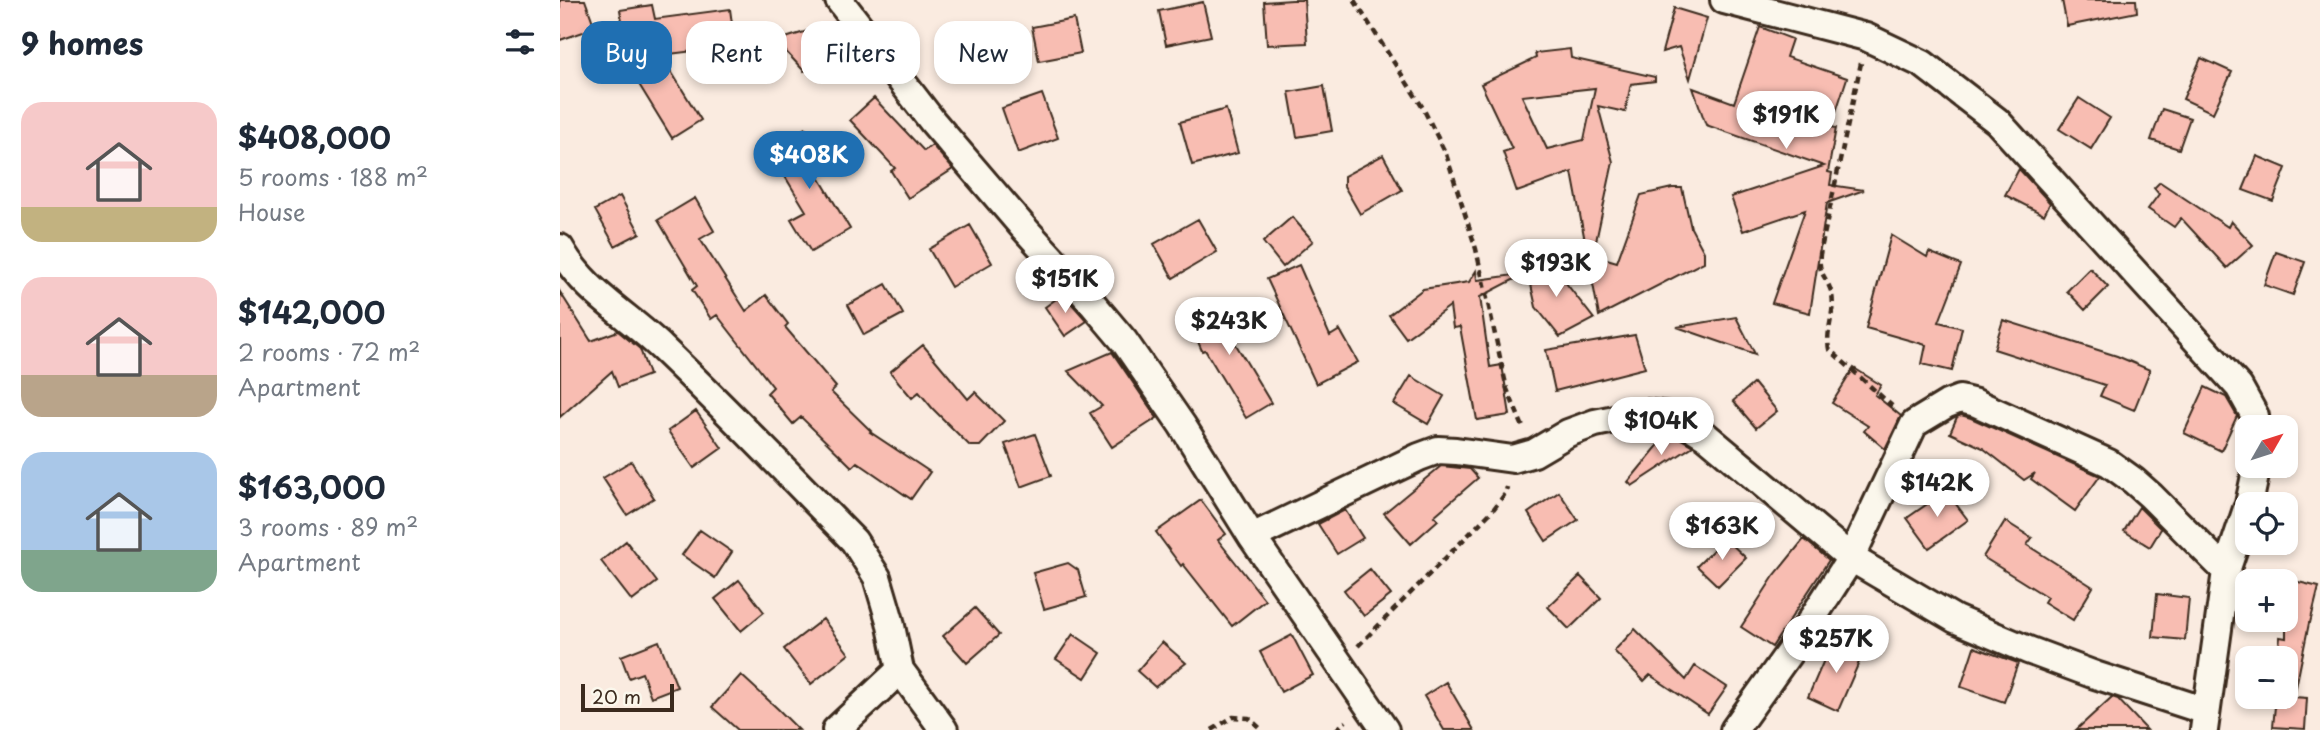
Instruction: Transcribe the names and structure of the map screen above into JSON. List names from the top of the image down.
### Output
{
  "scale_bar": "20 m",
  "north": "top right",
  "page": {
    "heading": "9 homes",
    "chip": [
      "Buy",
      "Rent",
      "Filters",
      "New"
    ],
    "list": [
      {
        "name": "$408,000",
        "note": "5 rooms · 188 m² · House"
      },
      {
        "name": "$142,000",
        "note": "2 rooms · 72 m² · Apartment"
      },
      {
        "name": "$163,000",
        "note": "3 rooms · 89 m² · Apartment"
      }
    ],
    "price": [
      "$191K",
      "$408K",
      "$193K",
      "$151K",
      "$243K",
      "$104K",
      "$142K",
      "$163K",
      "$257K"
    ],
    "map_buttons": ["+", "−"],
    "scale": "20 m"
  }
}
